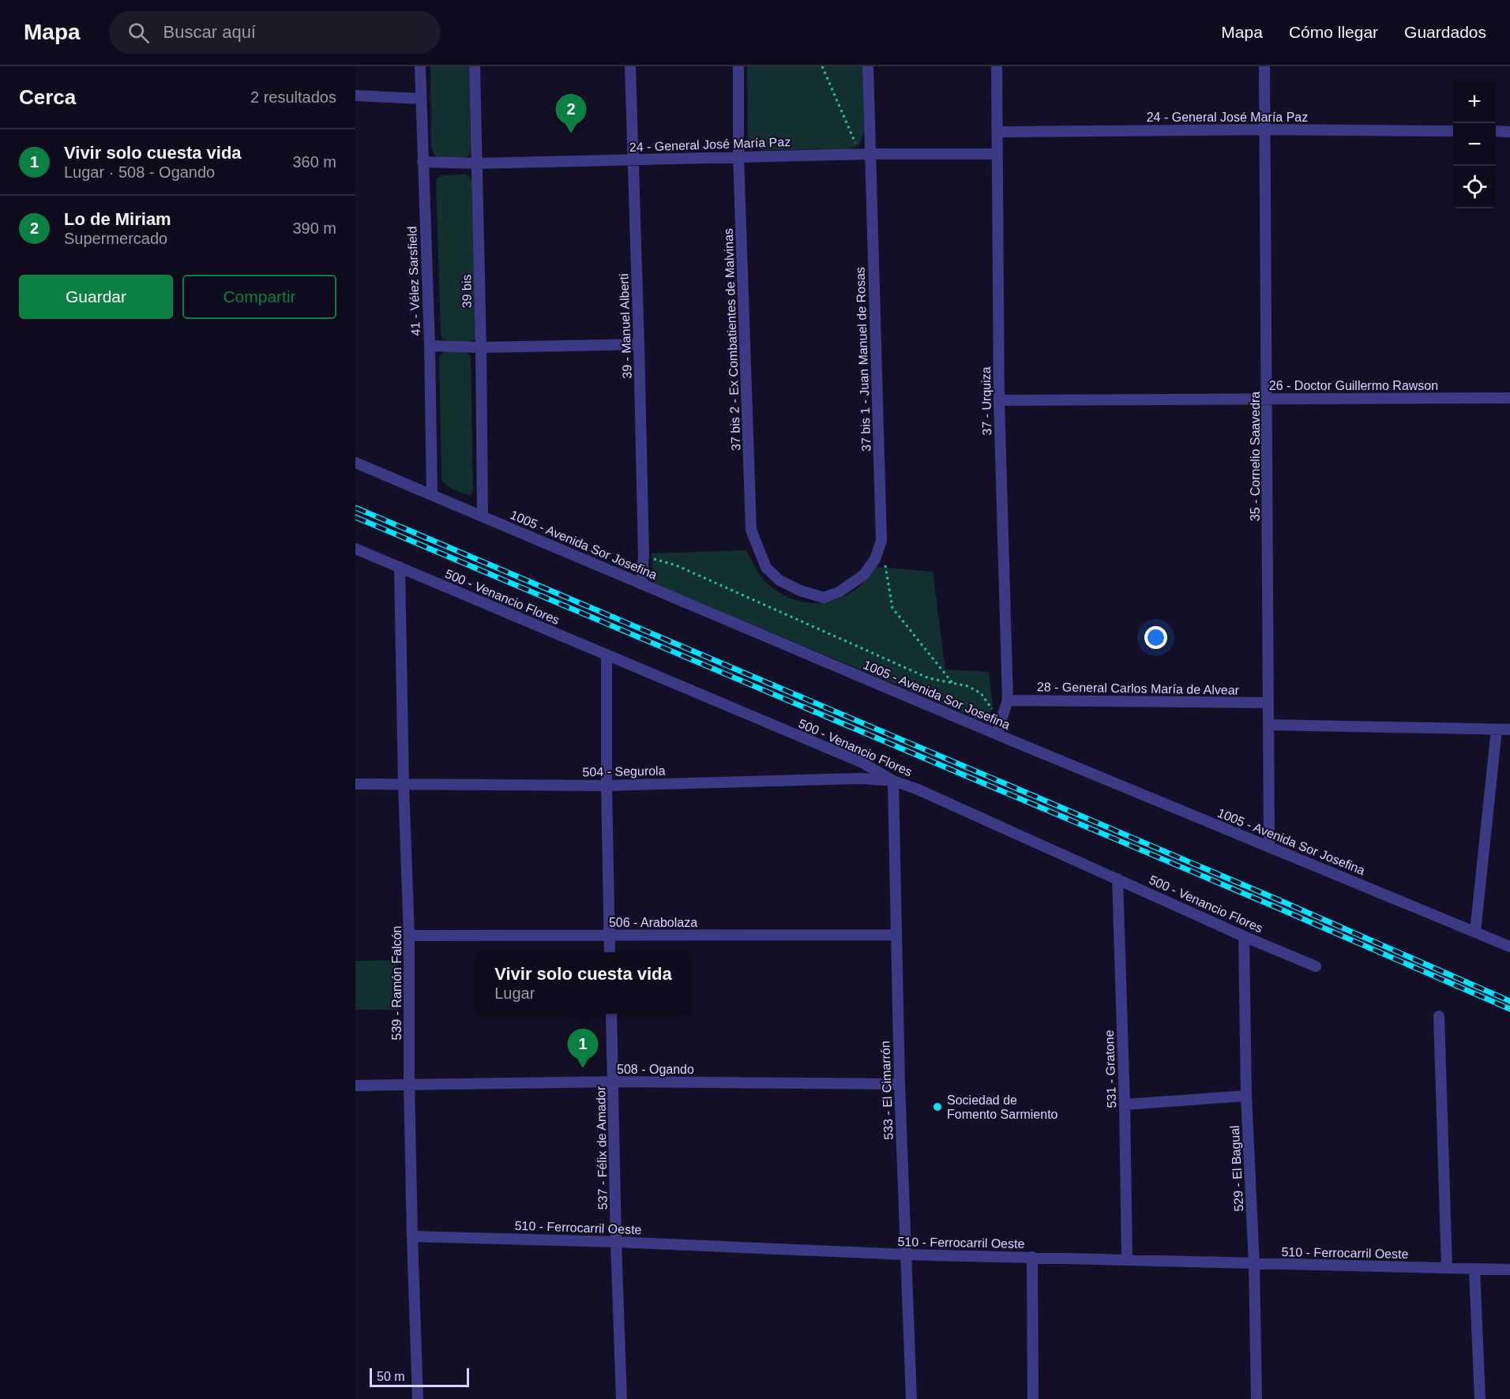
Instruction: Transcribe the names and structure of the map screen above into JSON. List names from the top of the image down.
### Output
{
  "streets": {
    "street": [
      "24 - General José María Paz",
      "41 - Vélez Sarsfield",
      "39 bis",
      "39 - Manuel Alberti",
      "37 bis 2 - Ex Combatientes de Malvinas",
      "37 bis 1 - Juan Manuel de Rosas",
      "26 - Doctor Guillermo Rawson",
      "37 - Urquiza",
      "35 - Cornelio Saavedra",
      "1005 - Avenida Sor Josefina",
      "500 - Venancio Flores",
      "28 - General Carlos María de Alvear",
      "504 - Segurola",
      "506 - Arabolaza",
      "539 - Ramón Falcón",
      "508 - Ogando",
      "531 - Gratone",
      "533 - El Cimarrón",
      "537 - Félix de Amador",
      "529 - El Bagual",
      "510 - Ferrocarril Oeste"
    ]
  },
  "crossings": [
    ["24 - General José María Paz", "41 - Vélez Sarsfield"],
    ["24 - General José María Paz", "39 bis"],
    ["24 - General José María Paz", "39 - Manuel Alberti"],
    ["24 - General José María Paz", "37 bis 2 - Ex Combatientes de Malvinas"],
    ["24 - General José María Paz", "37 bis 1 - Juan Manuel de Rosas"],
    ["24 - General José María Paz", "37 - Urquiza"],
    ["24 - General José María Paz", "35 - Cornelio Saavedra"],
    ["41 - Vélez Sarsfield", "1005 - Avenida Sor Josefina"],
    ["39 bis", "1005 - Avenida Sor Josefina"],
    ["39 - Manuel Alberti", "1005 - Avenida Sor Josefina"],
    ["37 bis 2 - Ex Combatientes de Malvinas", "37 bis 1 - Juan Manuel de Rosas"],
    ["26 - Doctor Guillermo Rawson", "37 - Urquiza"],
    ["26 - Doctor Guillermo Rawson", "35 - Cornelio Saavedra"],
    ["37 - Urquiza", "1005 - Avenida Sor Josefina"],
    ["37 - Urquiza", "28 - General Carlos María de Alvear"],
    ["35 - Cornelio Saavedra", "1005 - Avenida Sor Josefina"],
    ["35 - Cornelio Saavedra", "28 - General Carlos María de Alvear"],
    ["500 - Venancio Flores", "504 - Segurola"],
    ["500 - Venancio Flores", "539 - Ramón Falcón"],
    ["500 - Venancio Flores", "531 - Gratone"],
    ["500 - Venancio Flores", "533 - El Cimarrón"],
    ["500 - Venancio Flores", "529 - El Bagual"],
    ["504 - Segurola", "539 - Ramón Falcón"],
    ["504 - Segurola", "533 - El Cimarrón"],
    ["506 - Arabolaza", "539 - Ramón Falcón"],
    ["506 - Arabolaza", "533 - El Cimarrón"],
    ["539 - Ramón Falcón", "508 - Ogando"],
    ["539 - Ramón Falcón", "510 - Ferrocarril Oeste"],
    ["508 - Ogando", "533 - El Cimarrón"],
    ["508 - Ogando", "537 - Félix de Amador"],
    ["531 - Gratone", "510 - Ferrocarril Oeste"],
    ["533 - El Cimarrón", "510 - Ferrocarril Oeste"],
    ["537 - Félix de Amador", "510 - Ferrocarril Oeste"],
    ["529 - El Bagual", "510 - Ferrocarril Oeste"]
  ],
  "places": ["Sociedad de Fomento Sarmiento"],
  "scale_bar": "50 m",
  "page": {
    "header": "Mapa",
    "search": "Buscar aquí",
    "nav": ["Mapa", "Cómo llegar", "Guardados"],
    "heading": ["Cerca", "2 resultados"],
    "map_buttons": ["+", "−"],
    "pins": ["2", "1"],
    "list": [
      {
        "mark": "1",
        "name": "Vivir solo cuesta vida",
        "note": "Lugar · 508 - Ogando",
        "value": "360 m"
      },
      {
        "mark": "2",
        "name": "Lo de Miriam",
        "note": "Supermercado",
        "value": "390 m"
      }
    ],
    "buttons": ["Guardar", "Compartir"],
    "popup": ["Vivir solo cuesta vida", "Lugar"],
    "scale": "50 m"
  }
}
